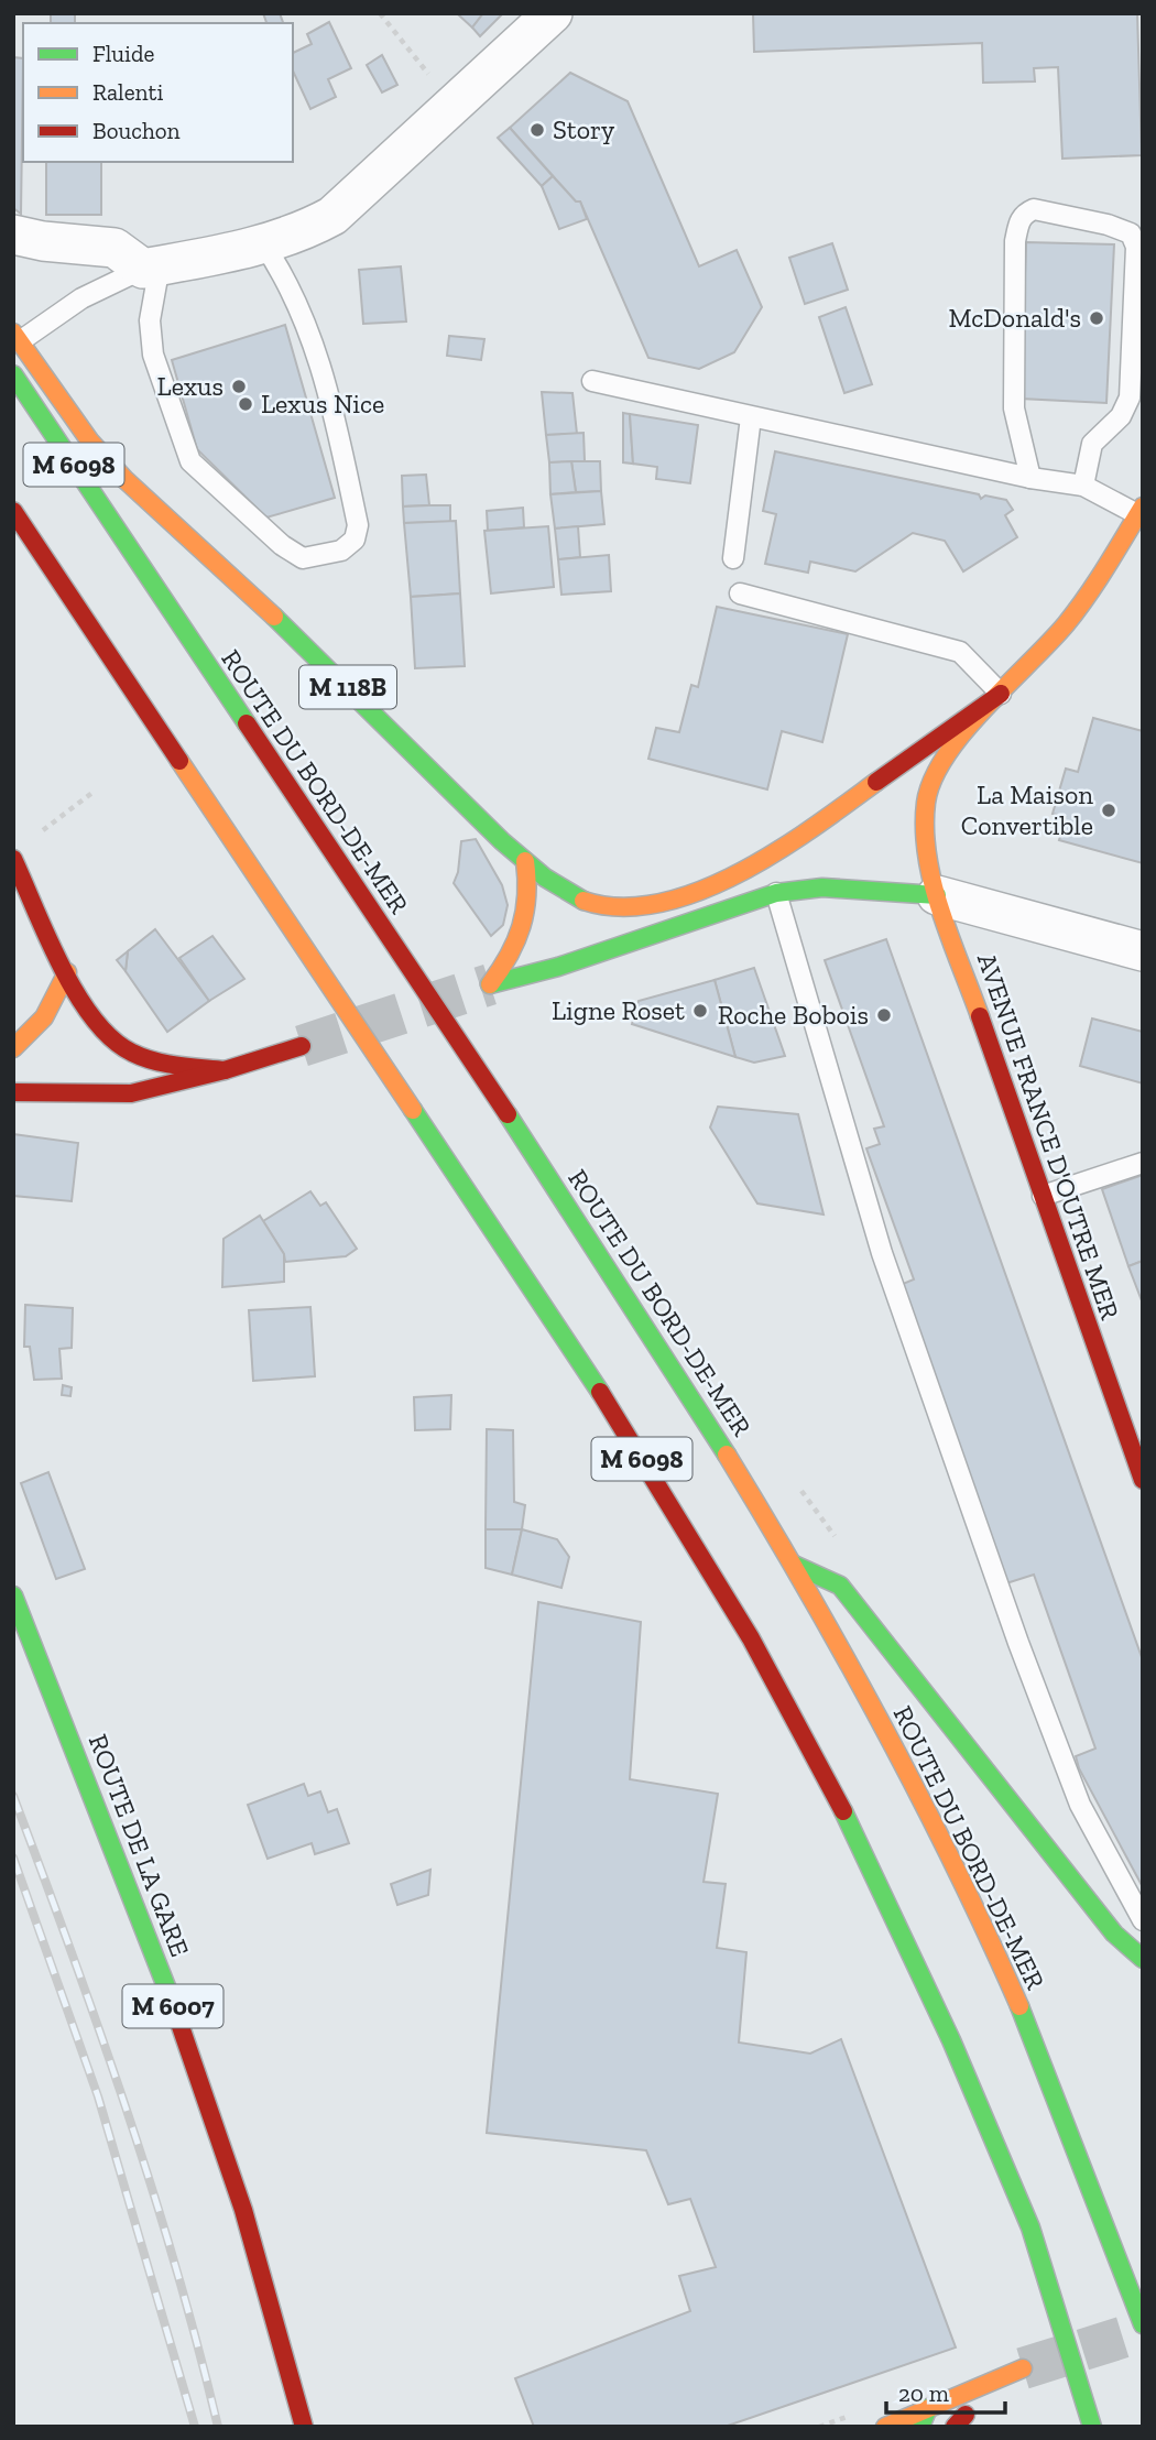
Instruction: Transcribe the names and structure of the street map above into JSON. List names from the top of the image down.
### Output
{
  "streets": {
    "main road": [
      "M 6098",
      "M 118B",
      "ROUTE DU BORD-DE-MER",
      "AVENUE FRANCE D'OUTRE MER",
      "ROUTE DE LA GARE",
      "M 6007"
    ]
  },
  "crossings": [
    ["M 118B", "AVENUE FRANCE D'OUTRE MER"]
  ],
  "places": [
    "Story",
    "McDonald's",
    "Lexus",
    "Lexus Nice",
    "La Maison Convertible",
    "Ligne Roset",
    "Roche Bobois"
  ],
  "legend": ["Fluide", "Ralenti", "Bouchon"],
  "scale_bar": "20 m"
}
